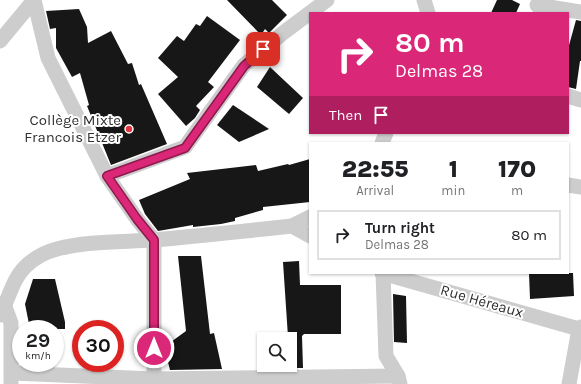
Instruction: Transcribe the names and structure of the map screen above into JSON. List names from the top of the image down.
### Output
{
  "streets": {
    "street": ["Rue Héreaux"]
  },
  "places": ["Collège Mixte Francois Etzer"],
  "page": {
    "turn": ["80 m", "Delmas 28"],
    "then": "Then",
    "eta": [
      "22:55",
      "Arrival",
      "1",
      "min",
      "170",
      "m"
    ],
    "list": [
      {
        "name": "Turn right",
        "note": "Delmas 28",
        "value": "80 m"
      }
    ],
    "speed": "29 km/h",
    "limit": "30"
  }
}
